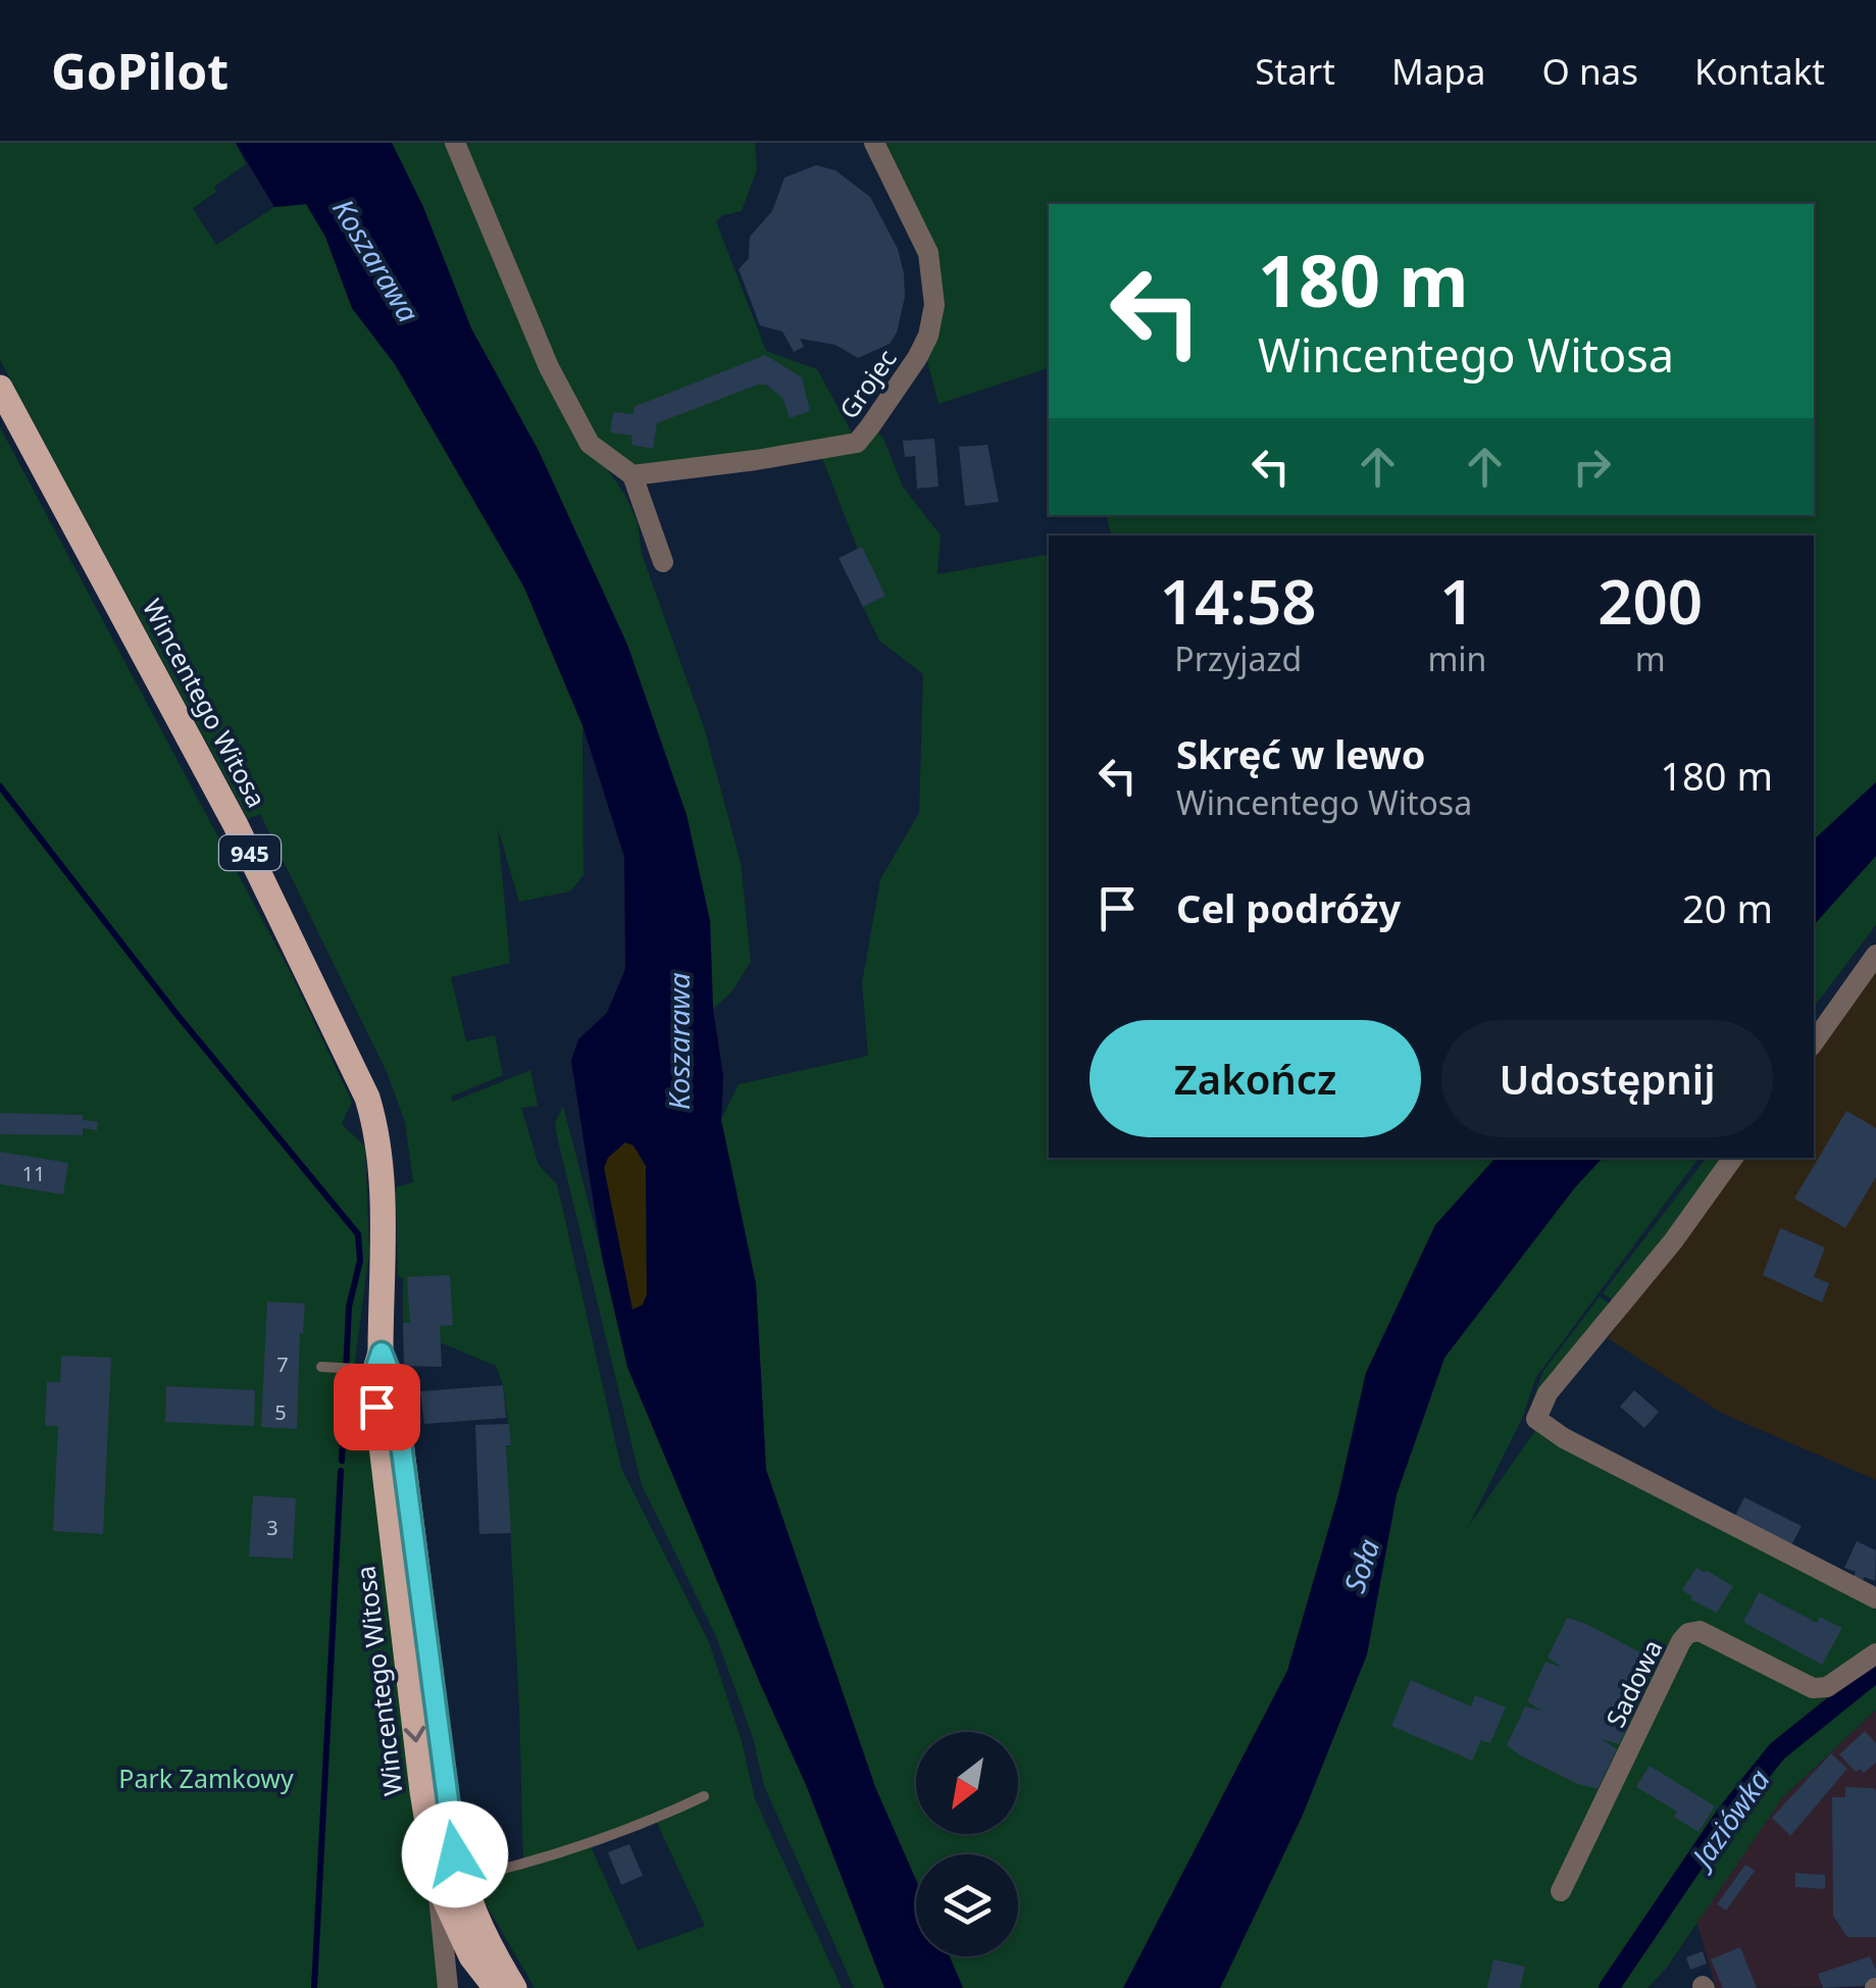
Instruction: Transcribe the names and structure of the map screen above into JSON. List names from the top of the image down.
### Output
{
  "streets": {
    "main road": ["Wincentego Witosa", "945"],
    "street": ["Grojec", "Sadowa"]
  },
  "water": ["Koszarawa", "Soła", "Jaziówka"],
  "parks": ["Park Zamkowy"],
  "house_numbers": [
    "11",
    "7",
    "5",
    "3"
  ],
  "north": "bottom left",
  "page": {
    "header": "GoPilot",
    "nav": [
      "Start",
      "Mapa",
      "O nas",
      "Kontakt"
    ],
    "turn": ["180 m", "Wincentego Witosa"],
    "eta": [
      "14:58",
      "Przyjazd",
      "1",
      "min",
      "200",
      "m"
    ],
    "list": [
      {
        "name": "Skręć w lewo",
        "note": "Wincentego Witosa",
        "value": "180 m"
      },
      {
        "name": "Cel podróży",
        "value": "20 m"
      }
    ],
    "buttons": ["Zakończ", "Udostępnij"]
  }
}
